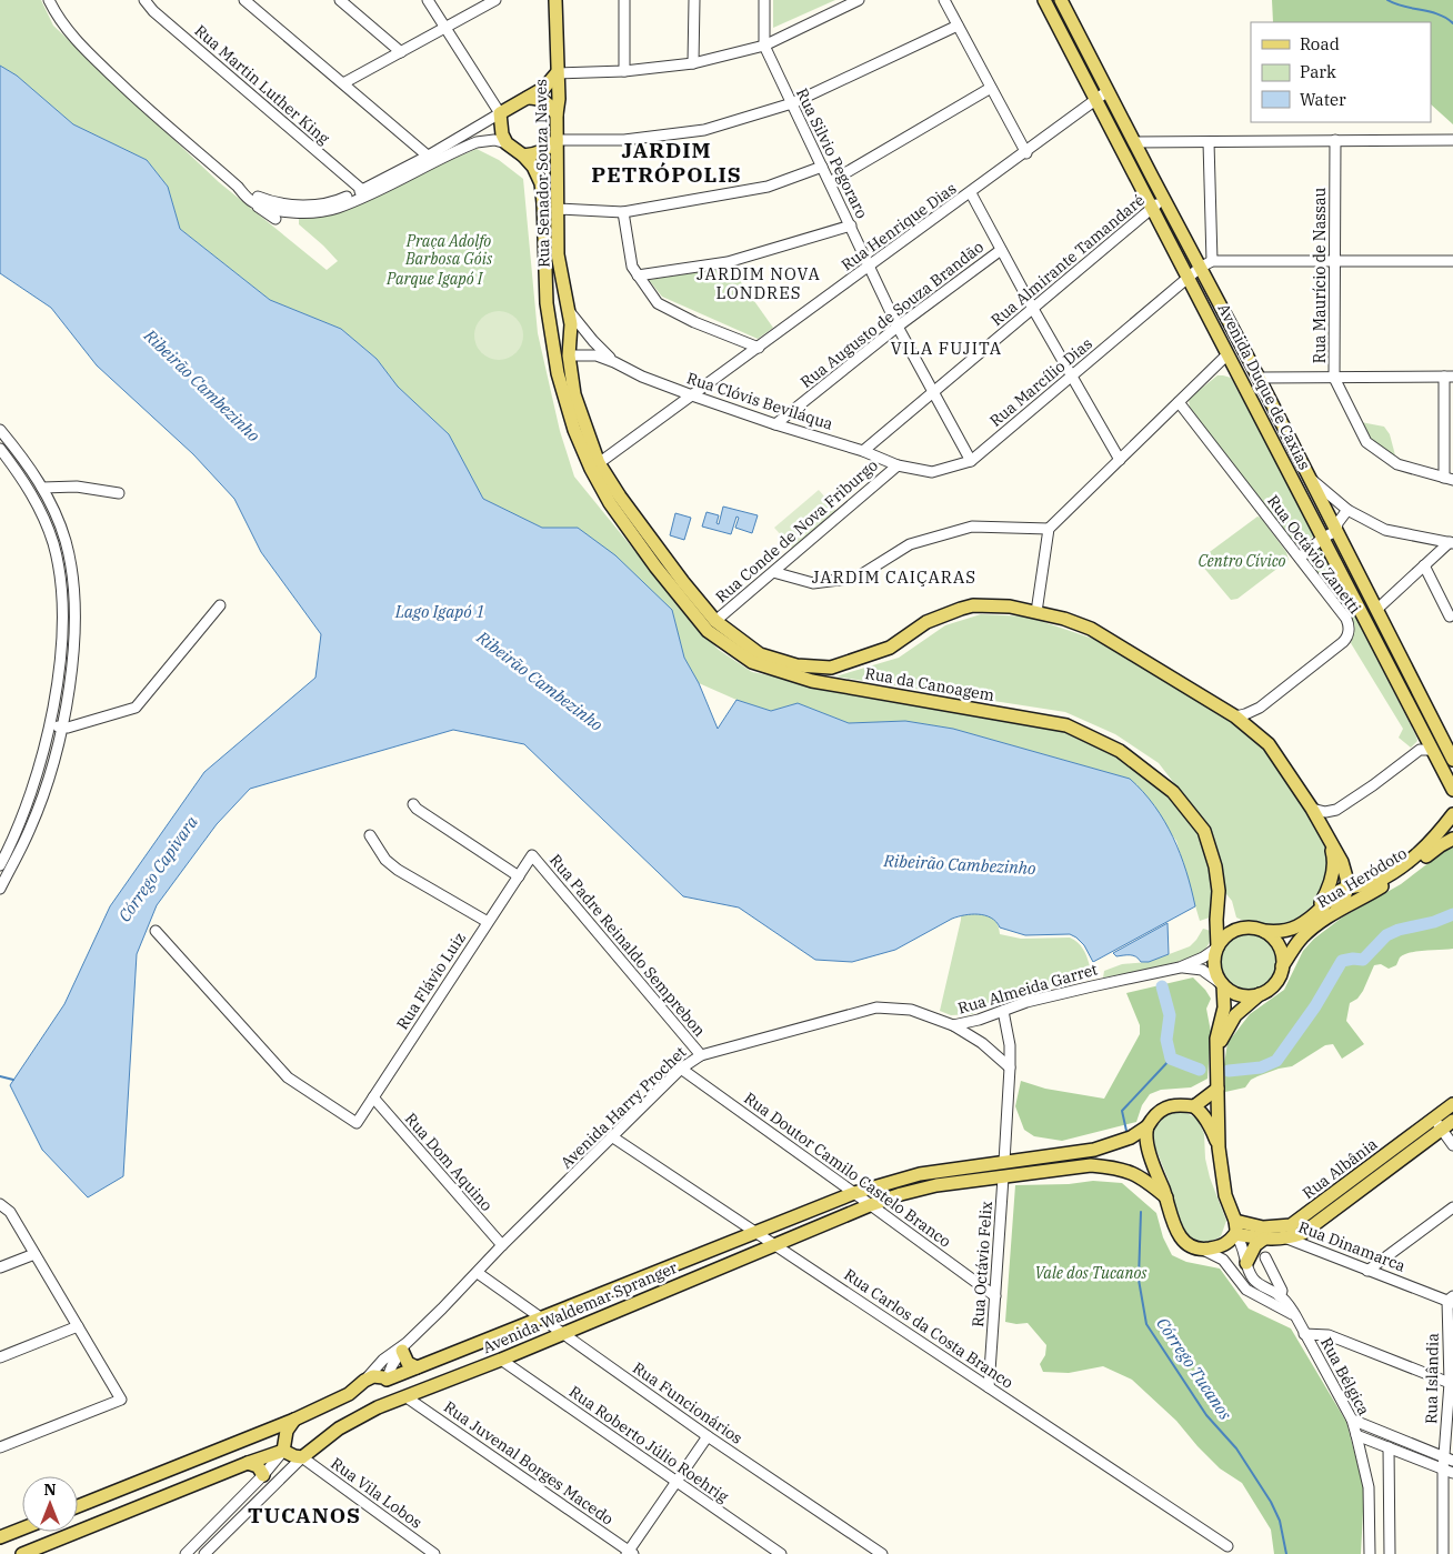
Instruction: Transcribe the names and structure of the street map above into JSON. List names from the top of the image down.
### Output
{
  "streets": {
    "main road": [
      "Rua Senador Souza Naves",
      "Avenida Duque de Caxias",
      "Rua da Canoagem",
      "Rua Heródoto",
      "Rua Albânia",
      "Rua Dinamarca",
      "Avenida Waldemar Spranger",
      "Rua Bélgica"
    ],
    "street": [
      "Rua Martin Luther King",
      "Rua Silvio Pegoraro",
      "Rua Henrique Dias",
      "Rua Almirante Tamandaré",
      "Rua Maurício de Nassau",
      "Rua Augusto de Souza Brandão",
      "Rua Marcílio Dias",
      "Rua Clóvis Beviláqua",
      "Rua Conde de Nova Friburgo",
      "Rua Octávio Zanetti",
      "Rua Padre Reinaldo Semprebon",
      "Rua Flávio Luiz",
      "Rua Almeida Garret",
      "Avenida Harry Prochet",
      "Rua Dom Aquino",
      "Rua Doutor Camilo Castelo Branco",
      "Rua Octávio Felix",
      "Rua Carlos da Costa Branco",
      "Rua Islândia",
      "Rua Funcionários",
      "Rua Roberto Júlio Roehrig",
      "Rua Juvenal Borges Macedo",
      "Rua Vila Lobos"
    ]
  },
  "crossings": [
    ["Rua Silvio Pegoraro", "Rua Henrique Dias"],
    ["Rua Silvio Pegoraro", "Rua Almirante Tamandaré"],
    ["Rua Silvio Pegoraro", "Rua Augusto de Souza Brandão"],
    ["Rua Silvio Pegoraro", "Rua Marcílio Dias"],
    ["Rua Senador Souza Naves", "Rua Henrique Dias"],
    ["Rua Senador Souza Naves", "Rua Clóvis Beviláqua"],
    ["Rua Senador Souza Naves", "Rua Conde de Nova Friburgo"],
    ["Rua Senador Souza Naves", "Rua Octávio Zanetti"],
    ["Rua Senador Souza Naves", "Rua da Canoagem"],
    ["Rua Henrique Dias", "Avenida Duque de Caxias"],
    ["Rua Henrique Dias", "Rua Clóvis Beviláqua"],
    ["Rua Henrique Dias", "Rua da Canoagem"],
    ["Rua Almirante Tamandaré", "Avenida Duque de Caxias"],
    ["Rua Almirante Tamandaré", "Rua Clóvis Beviláqua"],
    ["Rua Augusto de Souza Brandão", "Rua Clóvis Beviláqua"],
    ["Rua Marcílio Dias", "Avenida Duque de Caxias"],
    ["Rua Marcílio Dias", "Rua Clóvis Beviláqua"],
    ["Rua Marcílio Dias", "Rua Conde de Nova Friburgo"],
    ["Rua Clóvis Beviláqua", "Rua Conde de Nova Friburgo"],
    ["Rua da Canoagem", "Rua Heródoto"],
    ["Rua da Canoagem", "Rua Almeida Garret"],
    ["Rua da Canoagem", "Rua Bélgica"],
    ["Rua Heródoto", "Rua Almeida Garret"],
    ["Rua Heródoto", "Rua Bélgica"],
    ["Rua Padre Reinaldo Semprebon", "Rua Flávio Luiz"],
    ["Rua Padre Reinaldo Semprebon", "Avenida Harry Prochet"],
    ["Rua Flávio Luiz", "Rua Dom Aquino"],
    ["Rua Almeida Garret", "Avenida Harry Prochet"],
    ["Rua Almeida Garret", "Rua Bélgica"],
    ["Avenida Harry Prochet", "Rua Dom Aquino"],
    ["Avenida Harry Prochet", "Rua Doutor Camilo Castelo Branco"],
    ["Avenida Harry Prochet", "Avenida Waldemar Spranger"],
    ["Avenida Harry Prochet", "Rua Carlos da Costa Branco"],
    ["Avenida Harry Prochet", "Rua Funcionários"],
    ["Rua Albânia", "Rua Dinamarca"],
    ["Rua Albânia", "Rua Bélgica"],
    ["Rua Doutor Camilo Castelo Branco", "Rua Octávio Felix"],
    ["Rua Doutor Camilo Castelo Branco", "Avenida Waldemar Spranger"],
    ["Rua Dinamarca", "Rua Bélgica"],
    ["Rua Dinamarca", "Rua Islândia"],
    ["Rua Octávio Felix", "Avenida Waldemar Spranger"],
    ["Rua Octávio Felix", "Rua Carlos da Costa Branco"],
    ["Avenida Waldemar Spranger", "Rua Carlos da Costa Branco"],
    ["Avenida Waldemar Spranger", "Rua Funcionários"],
    ["Avenida Waldemar Spranger", "Rua Roberto Júlio Roehrig"],
    ["Avenida Waldemar Spranger", "Rua Juvenal Borges Macedo"],
    ["Avenida Waldemar Spranger", "Rua Vila Lobos"]
  ],
  "districts": [
    "JARDIM PETRÓPOLIS",
    "JARDIM NOVA LONDRES",
    "VILA FUJITA",
    "JARDIM CAIÇARAS",
    "TUCANOS"
  ],
  "water": [
    "Ribeirão Cambezinho",
    "Lago Igapó 1",
    "Córrego Capivara",
    "Córrego Tucanos"
  ],
  "parks": [
    "Praça Adolfo Barbosa Góis",
    "Parque Igapó I",
    "Centro Cívico",
    "Vale dos Tucanos"
  ],
  "legend": ["Road", "Park", "Water"],
  "north": "top"
}
